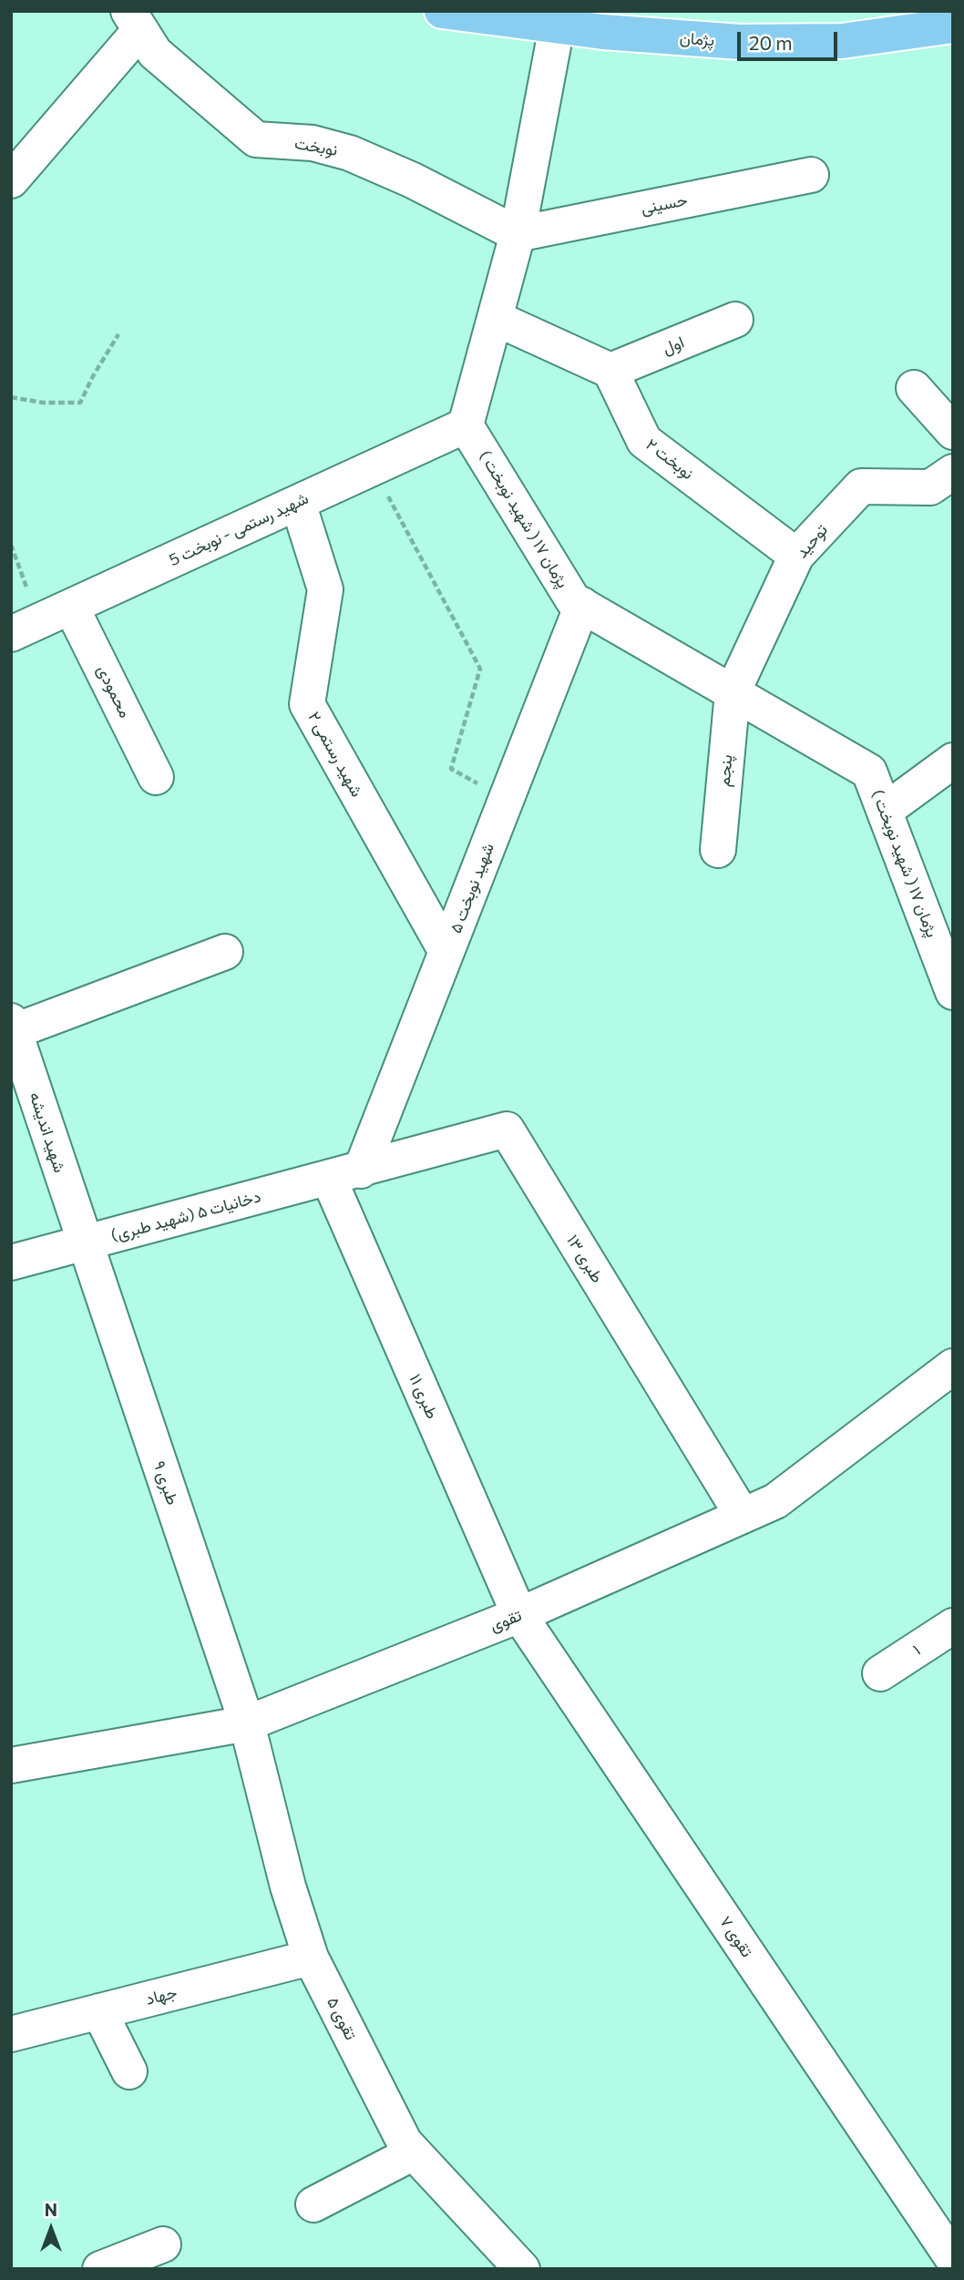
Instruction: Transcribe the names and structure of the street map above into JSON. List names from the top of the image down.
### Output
{
  "streets": {
    "main road": ["پژمان"],
    "street": [
      "نوبخت",
      "حسینی",
      "اول",
      "نوبخت ۲",
      "پژمان ۱۷ ( شهید نوبخت )",
      "شهید رستمی - نوبخت 5",
      "توحید",
      "محمودی",
      "شهید رستمی ۲",
      "پنجم",
      "شهید نوبخت ۵",
      "شهید اندیشه",
      "دخانیات ۵ (شهید طبری)",
      "طبری ۱۳",
      "طبری ۱۱",
      "طبری ۹",
      "تقوی",
      "۱",
      "تقوی ۷",
      "جهاد",
      "تقوی ۵"
    ]
  },
  "crossings": [
    ["نوبخت", "حسینی"],
    ["اول", "نوبخت ۲"],
    ["نوبخت ۲", "توحید"],
    ["پژمان ۱۷ ( شهید نوبخت )", "شهید رستمی - نوبخت 5"],
    ["پژمان ۱۷ ( شهید نوبخت )", "توحید"],
    ["پژمان ۱۷ ( شهید نوبخت )", "پنجم"],
    ["پژمان ۱۷ ( شهید نوبخت )", "شهید نوبخت ۵"],
    ["شهید رستمی - نوبخت 5", "محمودی"],
    ["شهید رستمی - نوبخت 5", "شهید رستمی ۲"],
    ["توحید", "پنجم"],
    ["شهید رستمی ۲", "شهید نوبخت ۵"],
    ["شهید نوبخت ۵", "دخانیات ۵ (شهید طبری)"],
    ["شهید نوبخت ۵", "طبری ۱۳"],
    ["شهید نوبخت ۵", "طبری ۱۱"],
    ["شهید اندیشه", "دخانیات ۵ (شهید طبری)"],
    ["شهید اندیشه", "طبری ۹"],
    ["دخانیات ۵ (شهید طبری)", "طبری ۱۳"],
    ["دخانیات ۵ (شهید طبری)", "طبری ۱۱"],
    ["دخانیات ۵ (شهید طبری)", "طبری ۹"],
    ["طبری ۱۳", "طبری ۱۱"],
    ["طبری ۱۳", "تقوی"],
    ["طبری ۱۱", "تقوی"],
    ["طبری ۱۱", "تقوی ۷"],
    ["طبری ۹", "تقوی"],
    ["طبری ۹", "تقوی ۵"],
    ["تقوی", "تقوی ۷"],
    ["تقوی", "تقوی ۵"],
    ["جهاد", "تقوی ۵"]
  ],
  "scale_bar": "20 m",
  "north": "top"
}
